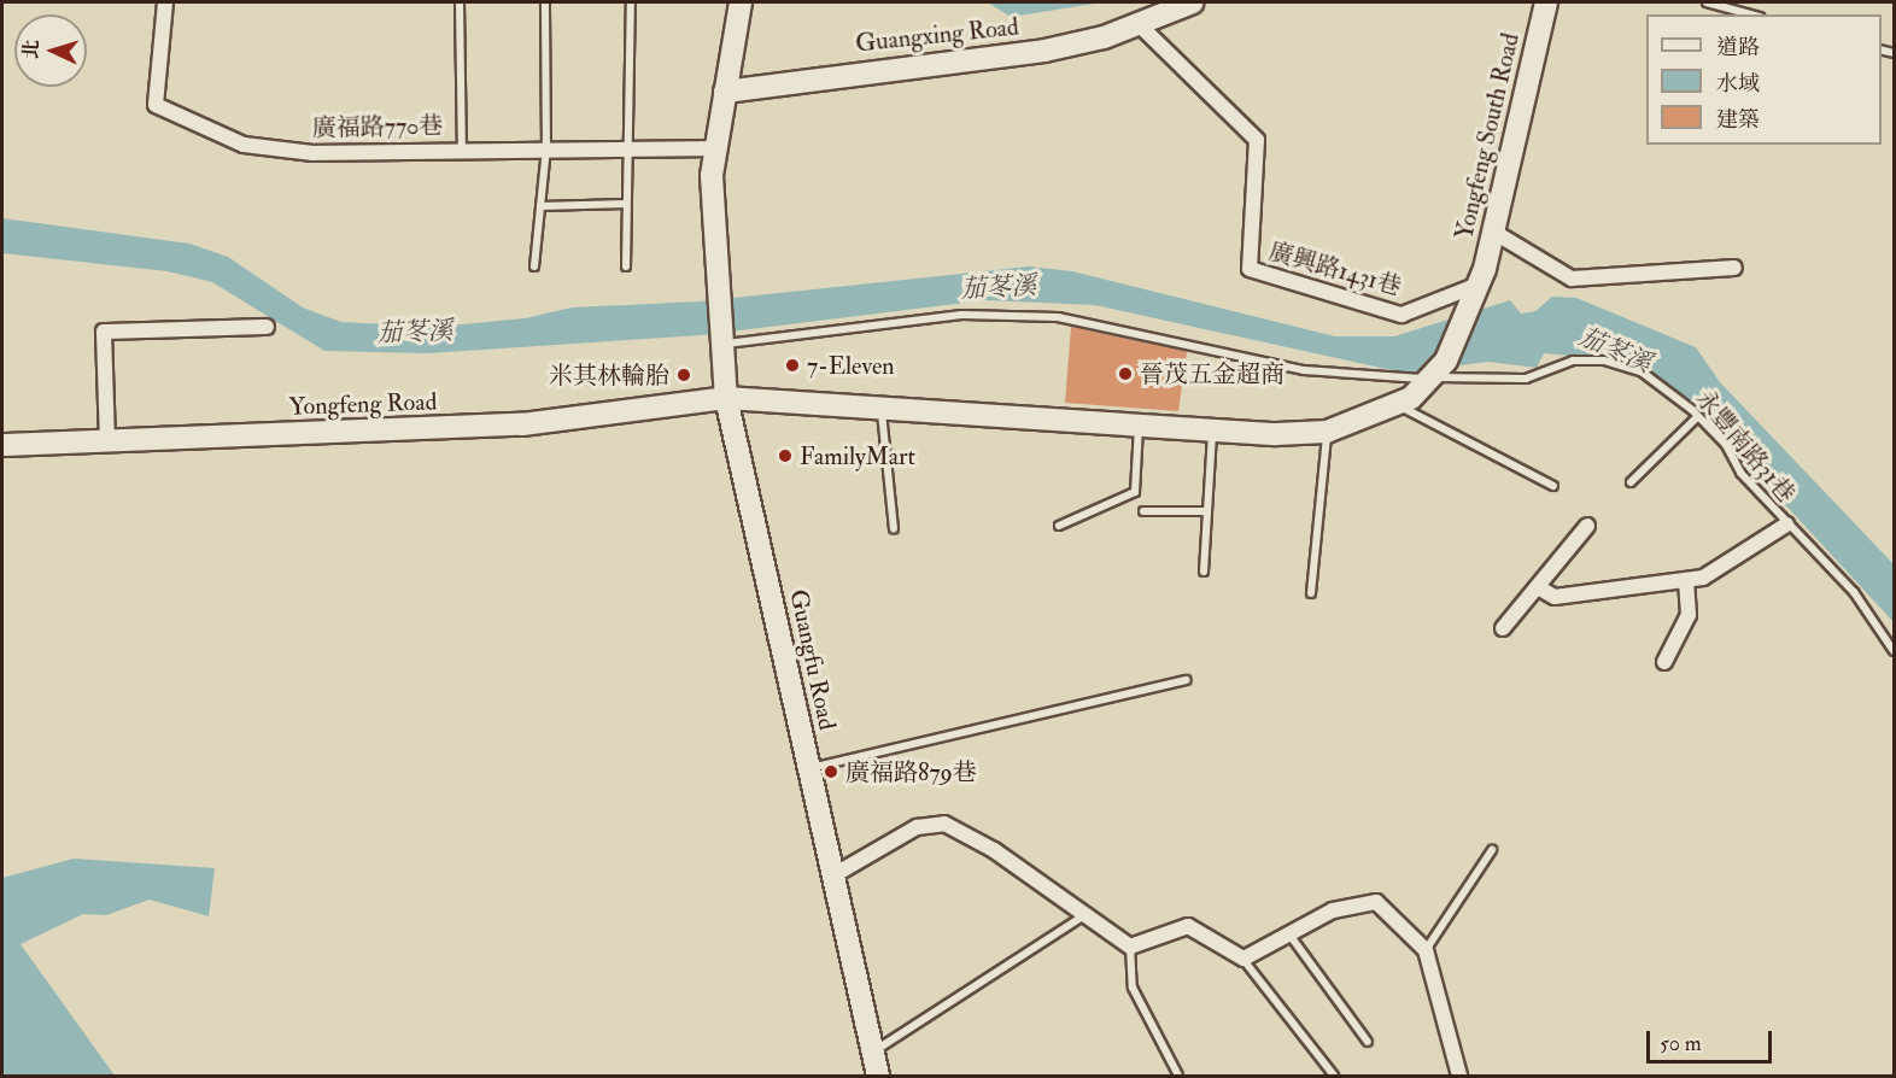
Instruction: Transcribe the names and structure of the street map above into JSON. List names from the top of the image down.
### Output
{
  "streets": {
    "street": [
      "Guangxing Road",
      "廣福路770巷",
      "Yongfeng South Road",
      "廣興路1431巷",
      "Yongfeng Road",
      "Guangfu Road"
    ],
    "lane": ["永豐南路31巷"]
  },
  "crossings": [
    ["Guangxing Road", "廣興路1431巷"],
    ["廣福路770巷", "Guangfu Road"],
    ["Yongfeng South Road", "廣興路1431巷"],
    ["Yongfeng South Road", "永豐南路31巷"],
    ["Yongfeng Road", "Guangfu Road"],
    ["永豐南路31巷", "Guangfu Road"]
  ],
  "water": ["茄苳溪"],
  "places": [
    "7-Eleven",
    "晉茂五金超商",
    "米其林輪胎",
    "FamilyMart",
    "廣福路879巷"
  ],
  "legend": ["道路", "水域", "建築"],
  "scale_bar": "50 m",
  "north": "left"
}
